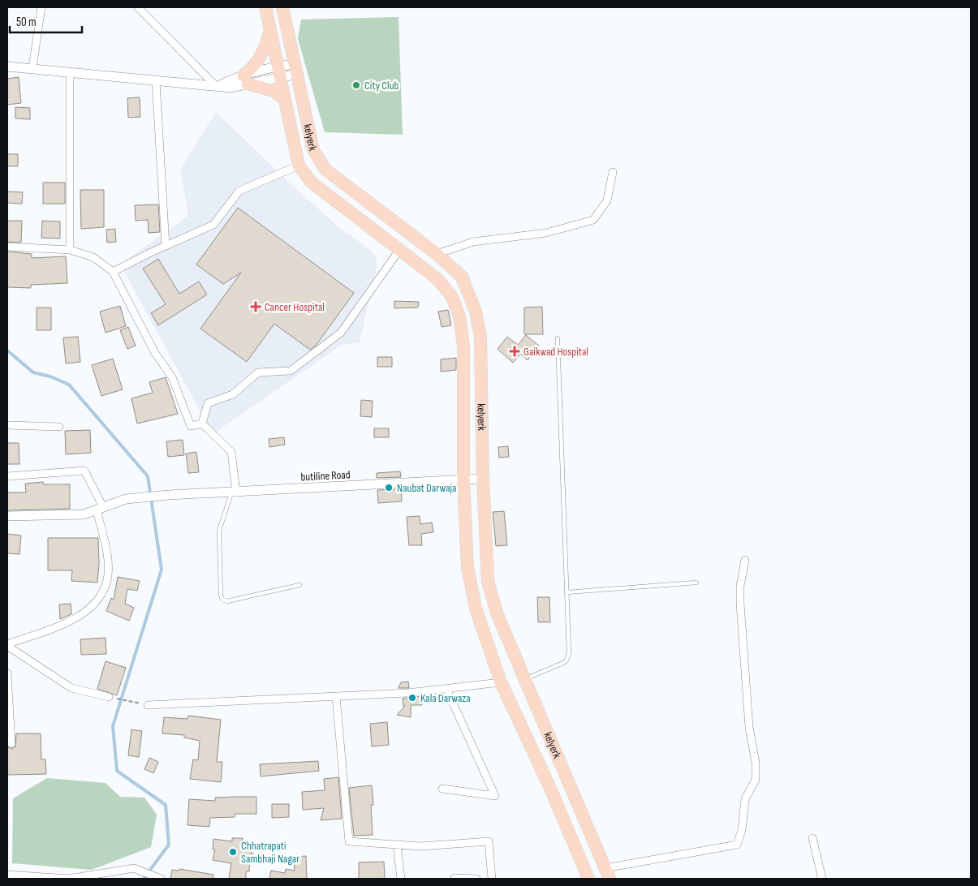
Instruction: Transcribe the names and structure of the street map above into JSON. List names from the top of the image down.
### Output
{
  "streets": {
    "main road": ["kelyerk"],
    "street": ["butiline Road"]
  },
  "crossings": [
    ["kelyerk", "butiline Road"]
  ],
  "places": {
    "other": [
      "City Club",
      "Naubat Darwaja",
      "Kala Darwaza",
      "Chhatrapati Sambhaji Nagar"
    ],
    "health": ["Cancer Hospital", "Gaikwad Hospital"]
  },
  "scale_bar": "50 m"
}
